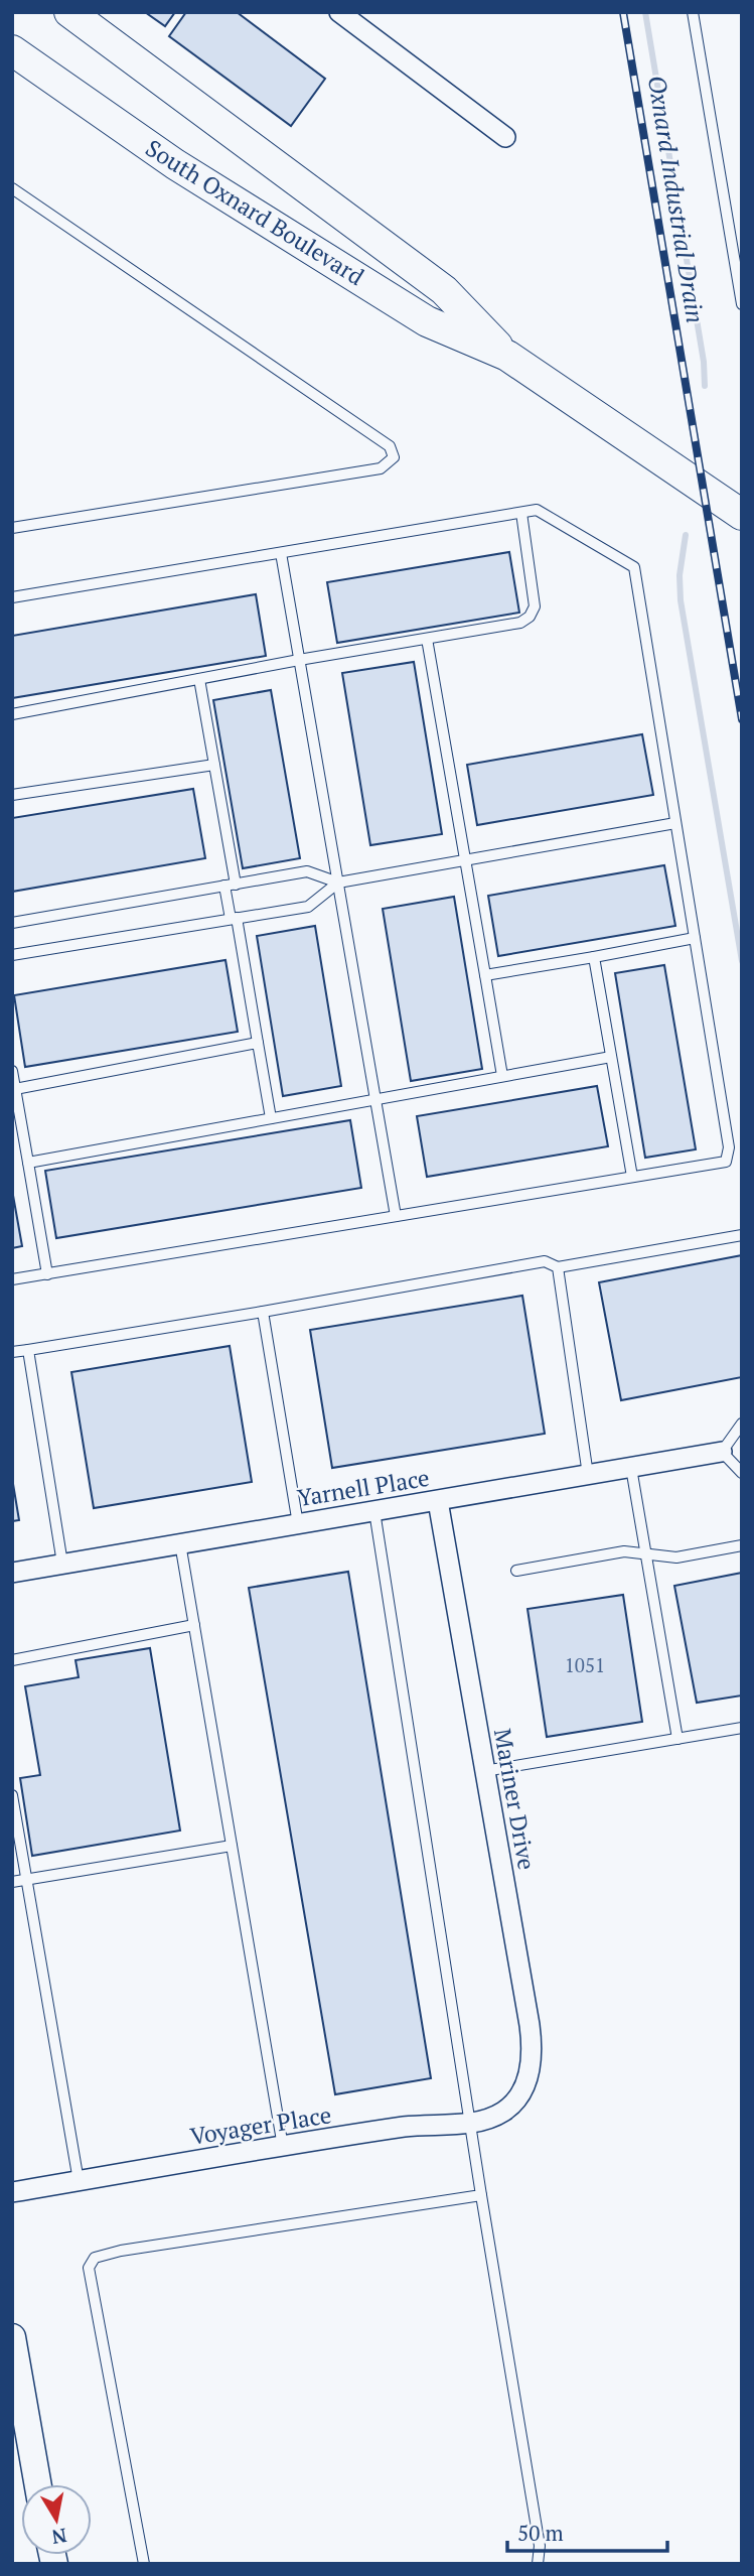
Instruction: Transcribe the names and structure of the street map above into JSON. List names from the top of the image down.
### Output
{
  "streets": {
    "main road": ["South Oxnard Boulevard"],
    "street": ["Yarnell Place", "Mariner Drive", "Voyager Place"]
  },
  "crossings": [
    ["Yarnell Place", "Mariner Drive"],
    ["Mariner Drive", "Voyager Place"]
  ],
  "water": ["Oxnard Industrial Drain"],
  "house_numbers": ["1051"],
  "scale_bar": "50 m",
  "north": "bottom"
}
